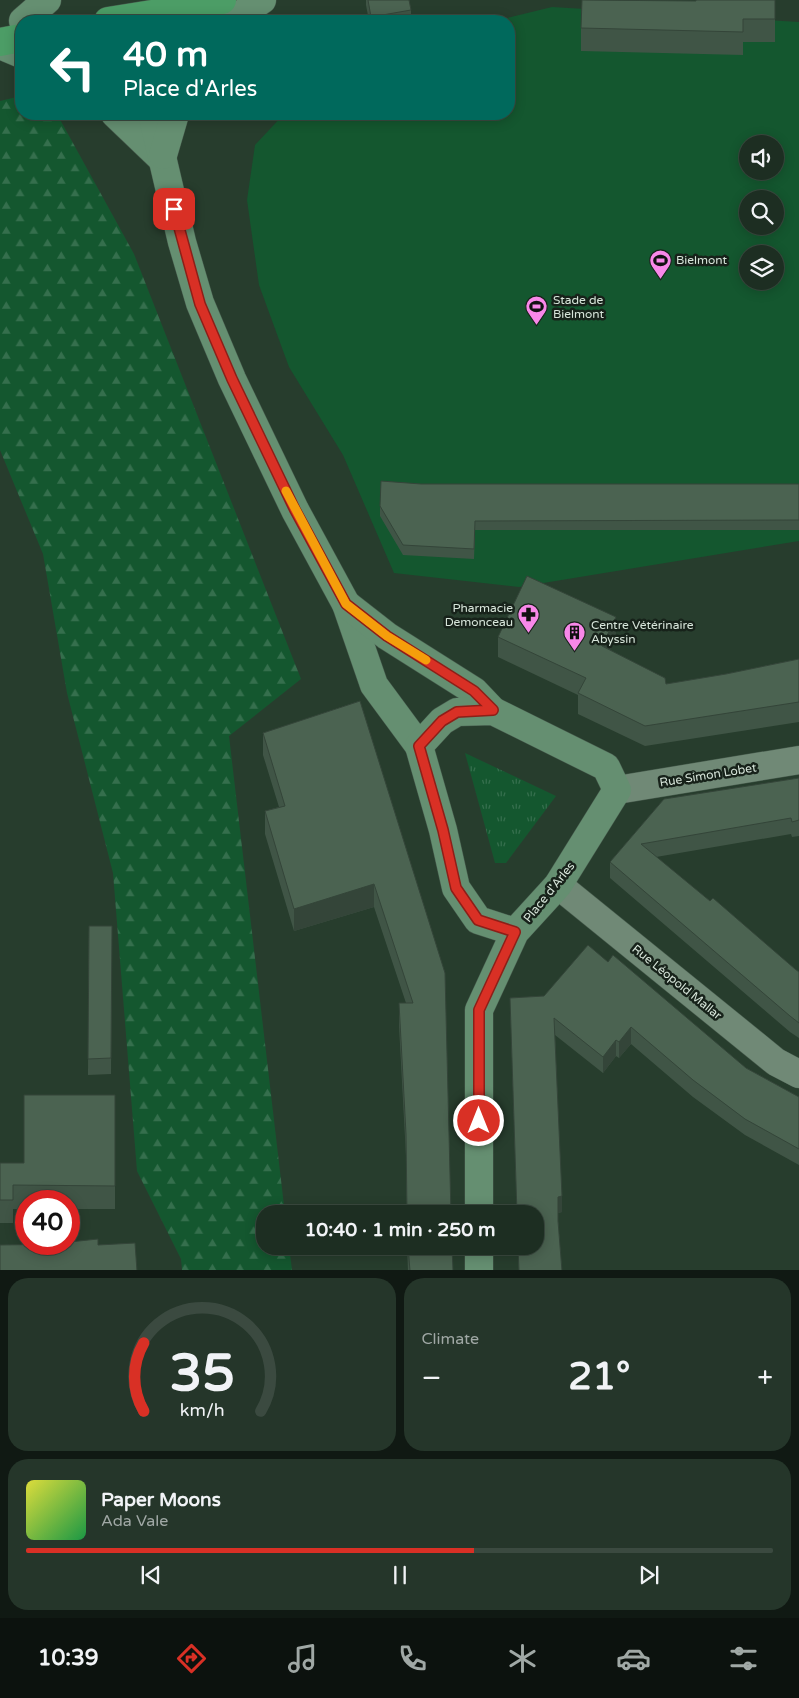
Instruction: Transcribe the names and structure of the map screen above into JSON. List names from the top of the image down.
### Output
{
  "streets": {
    "street": ["Rue Simon Lobet", "Place d'Arles", "Rue Léopold Mallar"]
  },
  "crossings": [
    ["Rue Simon Lobet", "Place d'Arles"],
    ["Place d'Arles", "Rue Léopold Mallar"]
  ],
  "places": {
    "sports": ["Bielmont", "Stade de Bielmont"],
    "pharmacy": ["Pharmacie Demonceau"],
    "building": ["Centre Vétérinaire Abyssin"]
  },
  "page": {
    "turn": ["40 m", "Place d'Arles"],
    "limit": "40",
    "trip": "10:40 · 1 min · 250 m",
    "tile": "Climate",
    "heat": ["−", "21°", "+"],
    "song": ["Paper Moons", "Ada Vale"],
    "tabs": "10:39",
    "gauge": ["35", "km/h"]
  }
}
